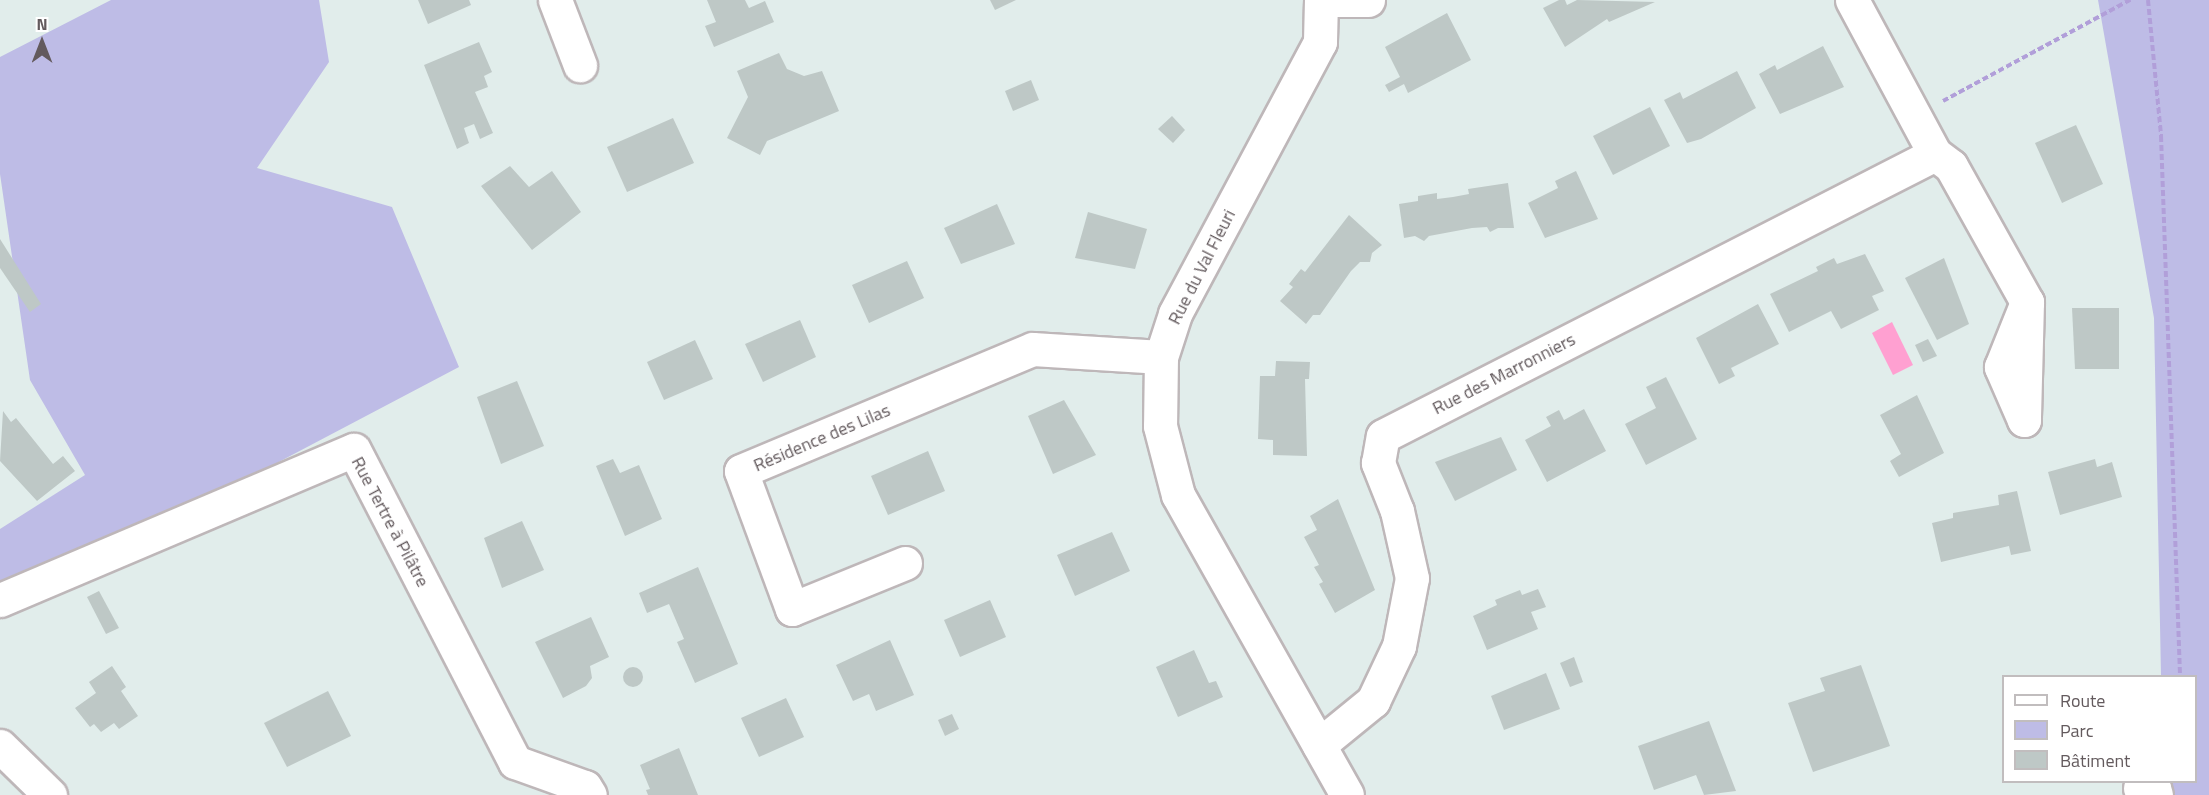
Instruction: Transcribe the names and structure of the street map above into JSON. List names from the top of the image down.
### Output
{
  "streets": {
    "street": [
      "Rue du Val Fleuri",
      "Rue des Marronniers",
      "Résidence des Lilas",
      "Rue Tertre à Pilâtre"
    ]
  },
  "crossings": [
    ["Rue du Val Fleuri", "Rue des Marronniers"],
    ["Rue du Val Fleuri", "Résidence des Lilas"]
  ],
  "legend": ["Route", "Parc", "Bâtiment"],
  "north": "top"
}
